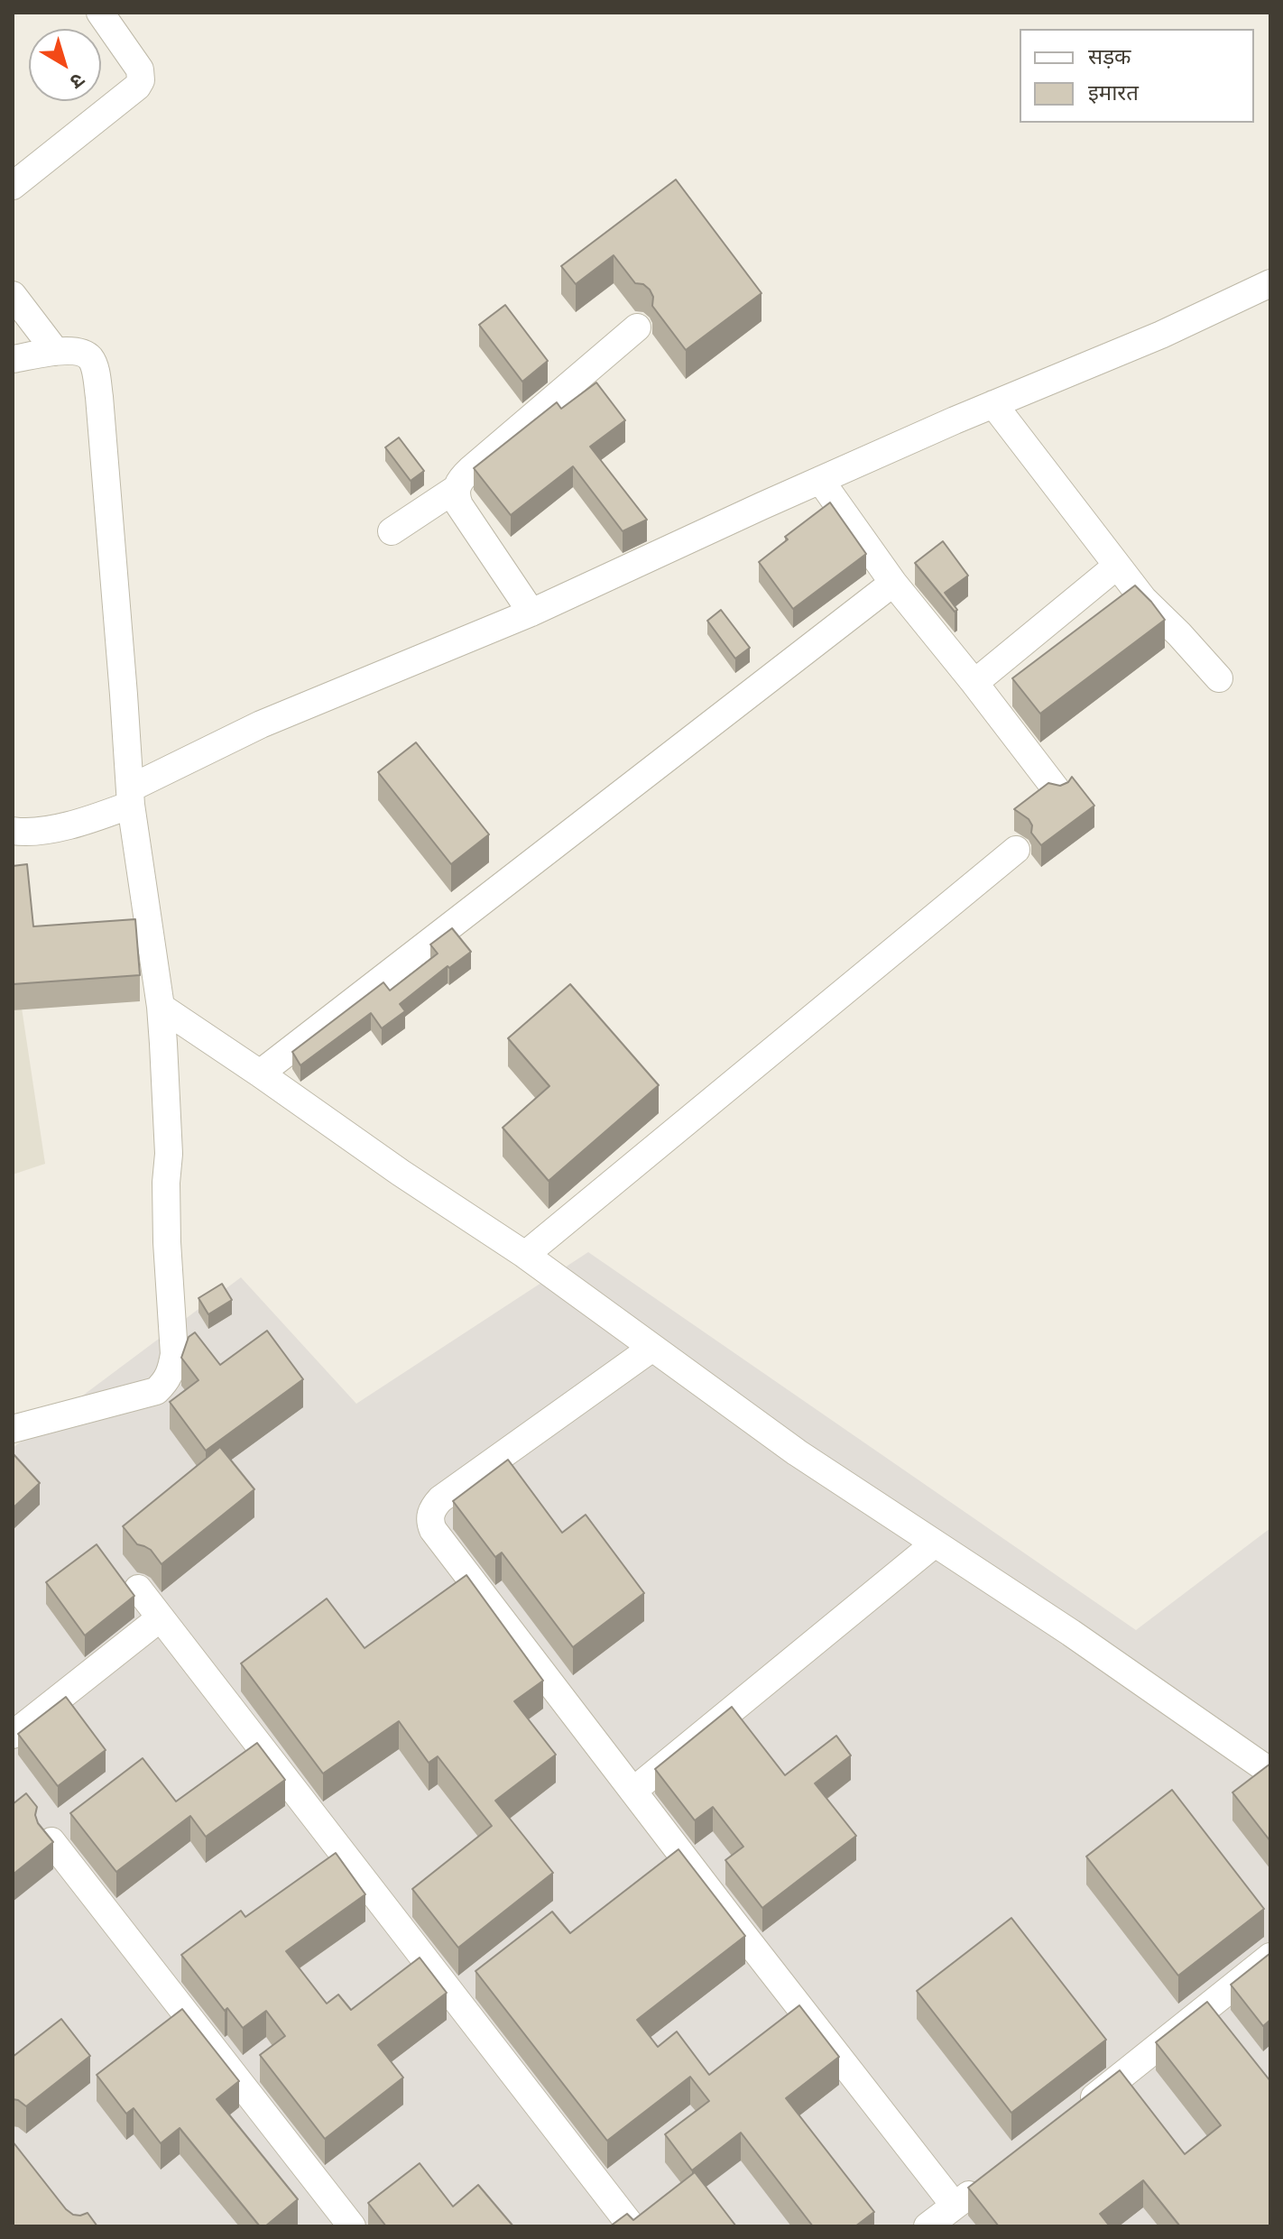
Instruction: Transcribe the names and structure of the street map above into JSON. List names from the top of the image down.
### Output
{
  "legend": ["सड़क", "इमारत"],
  "north": "bottom right"
}
